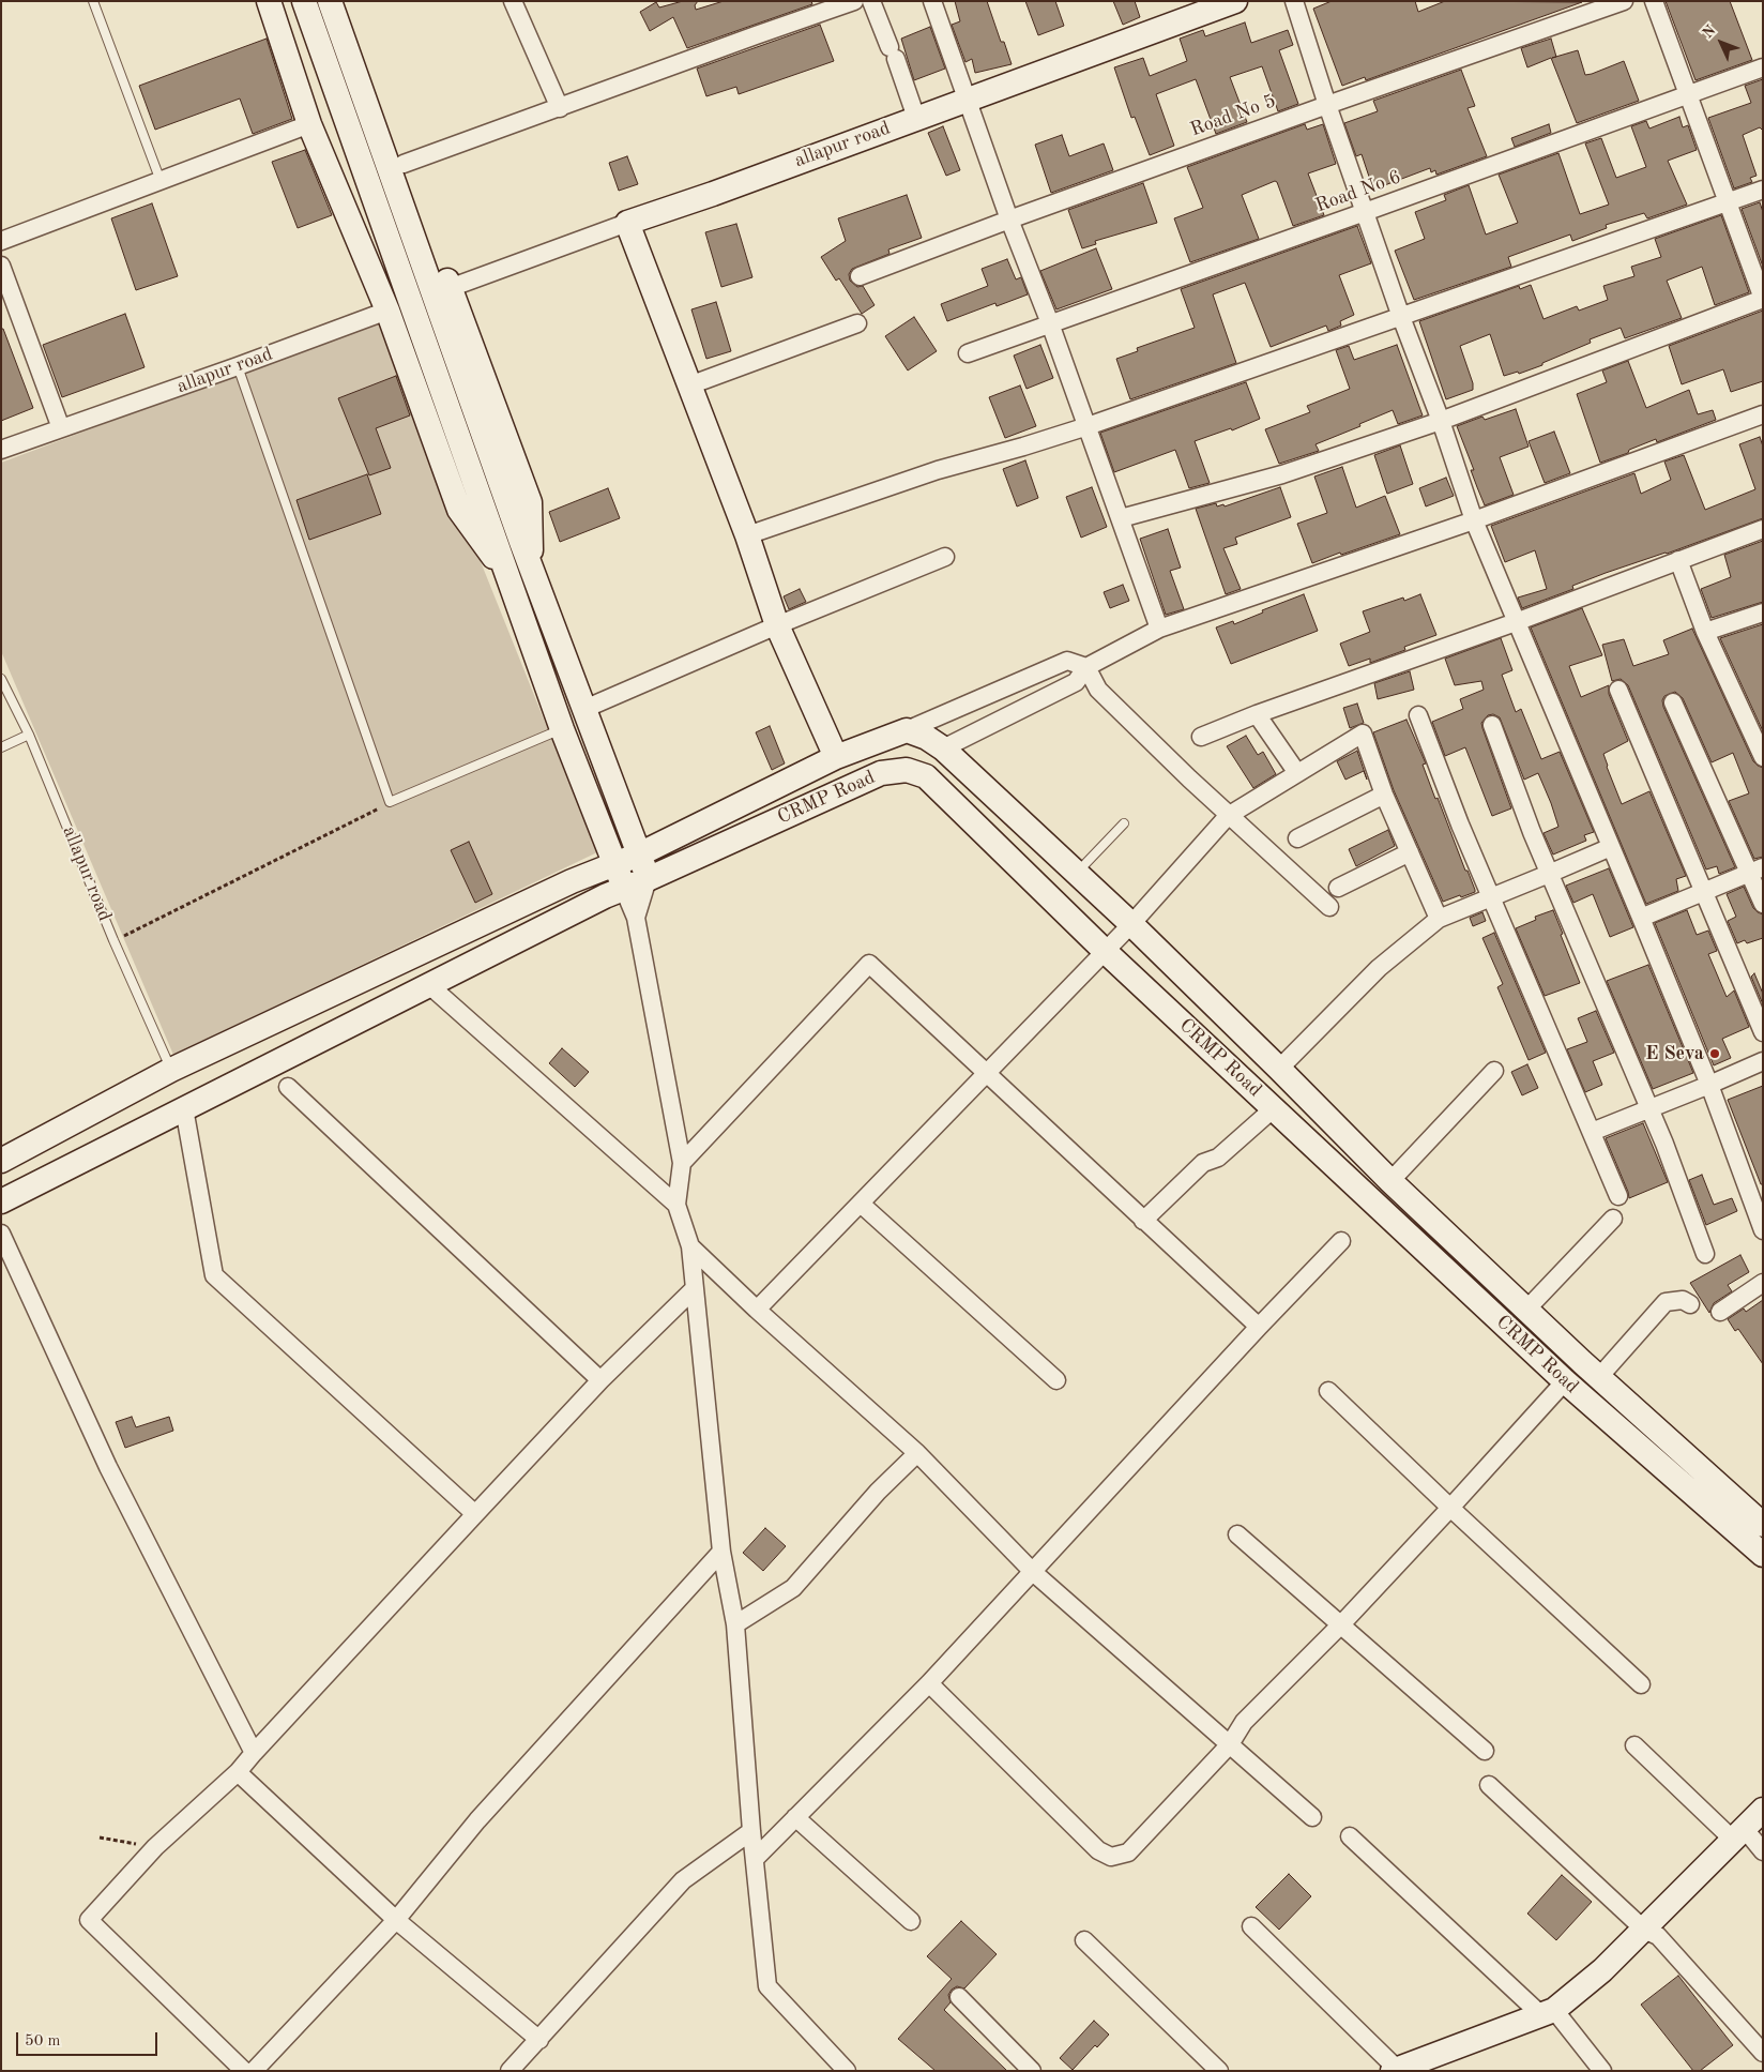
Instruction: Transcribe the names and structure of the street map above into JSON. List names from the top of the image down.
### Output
{
  "streets": {
    "main road": ["allapur road", "CRMP Road"],
    "street": ["Road No 5", "Road No 6"]
  },
  "crossings": [
    ["allapur road", "CRMP Road"]
  ],
  "places": ["E Seva"],
  "scale_bar": "50 m",
  "north": "top left"
}
